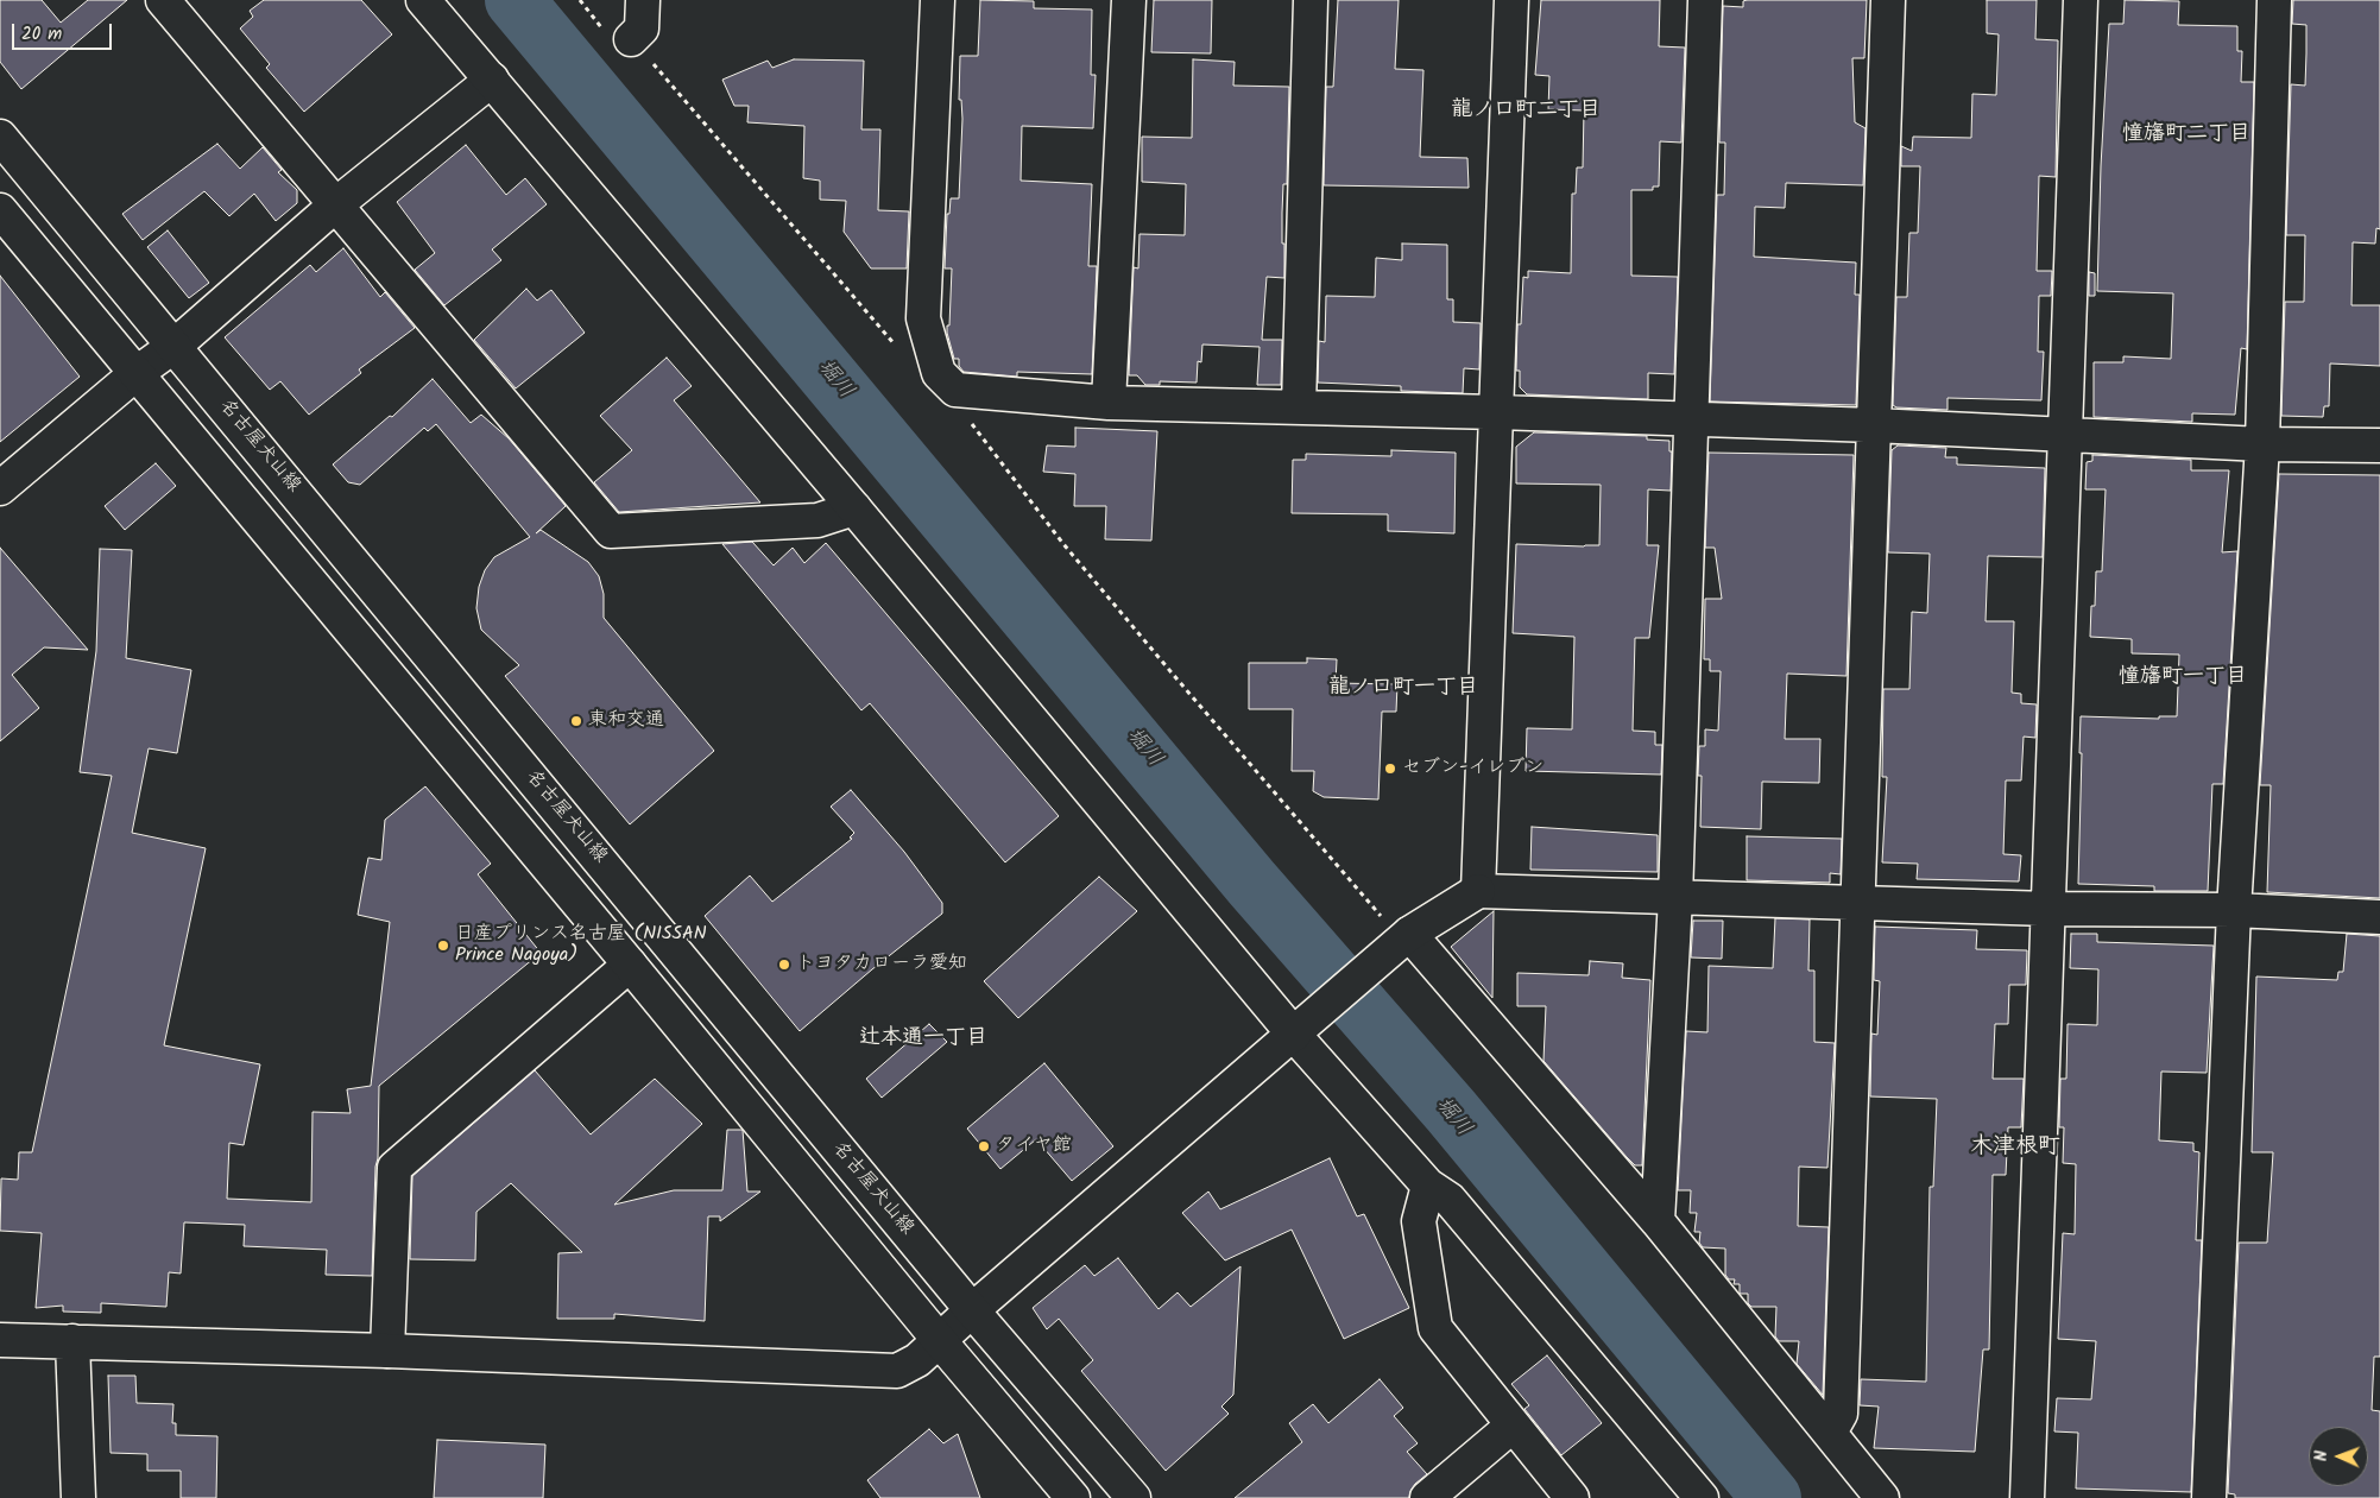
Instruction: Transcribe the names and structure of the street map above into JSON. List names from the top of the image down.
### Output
{
  "streets": {
    "street": ["名古屋犬山線"]
  },
  "districts": [
    "龍ノ口町二丁目",
    "憧旛町二丁目",
    "憧旛町一丁目",
    "龍ノ口町一丁目",
    "辻本通一丁目",
    "木津根町"
  ],
  "water": ["堀川"],
  "places": [
    "東和交通",
    "セブン-イレブン",
    "日産プリンス名古屋 (NISSAN Prince Nagoya)",
    "トヨタカローラ愛知",
    "タイヤ館"
  ],
  "scale_bar": "20 m",
  "north": "left"
}
